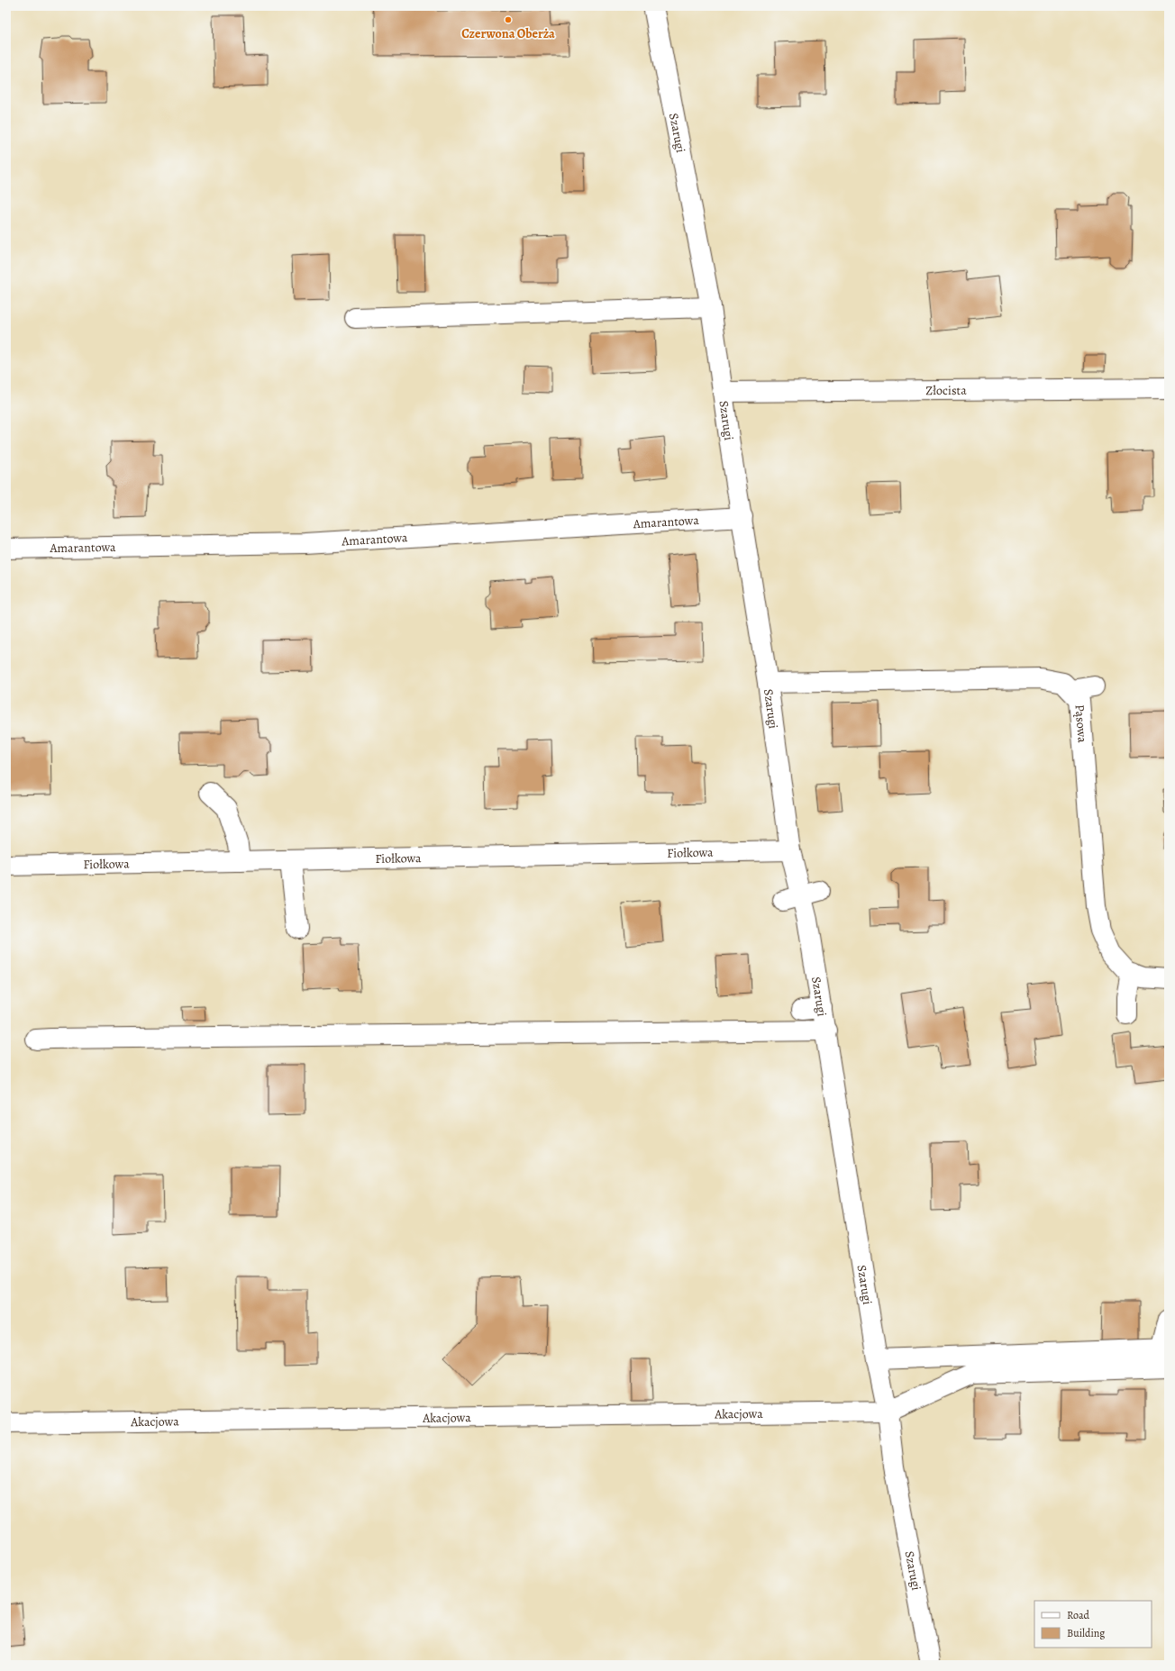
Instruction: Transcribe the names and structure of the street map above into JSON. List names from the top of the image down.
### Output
{
  "streets": {
    "street": [
      "Szarugi",
      "Złocista",
      "Amarantowa",
      "Pąsowa",
      "Fiołkowa",
      "Akacjowa"
    ]
  },
  "crossings": [
    ["Szarugi", "Złocista"],
    ["Szarugi", "Amarantowa"],
    ["Szarugi", "Pąsowa"],
    ["Szarugi", "Fiołkowa"],
    ["Szarugi", "Akacjowa"]
  ],
  "places": ["Czerwona Oberża"],
  "legend": ["Road", "Building"]
}
